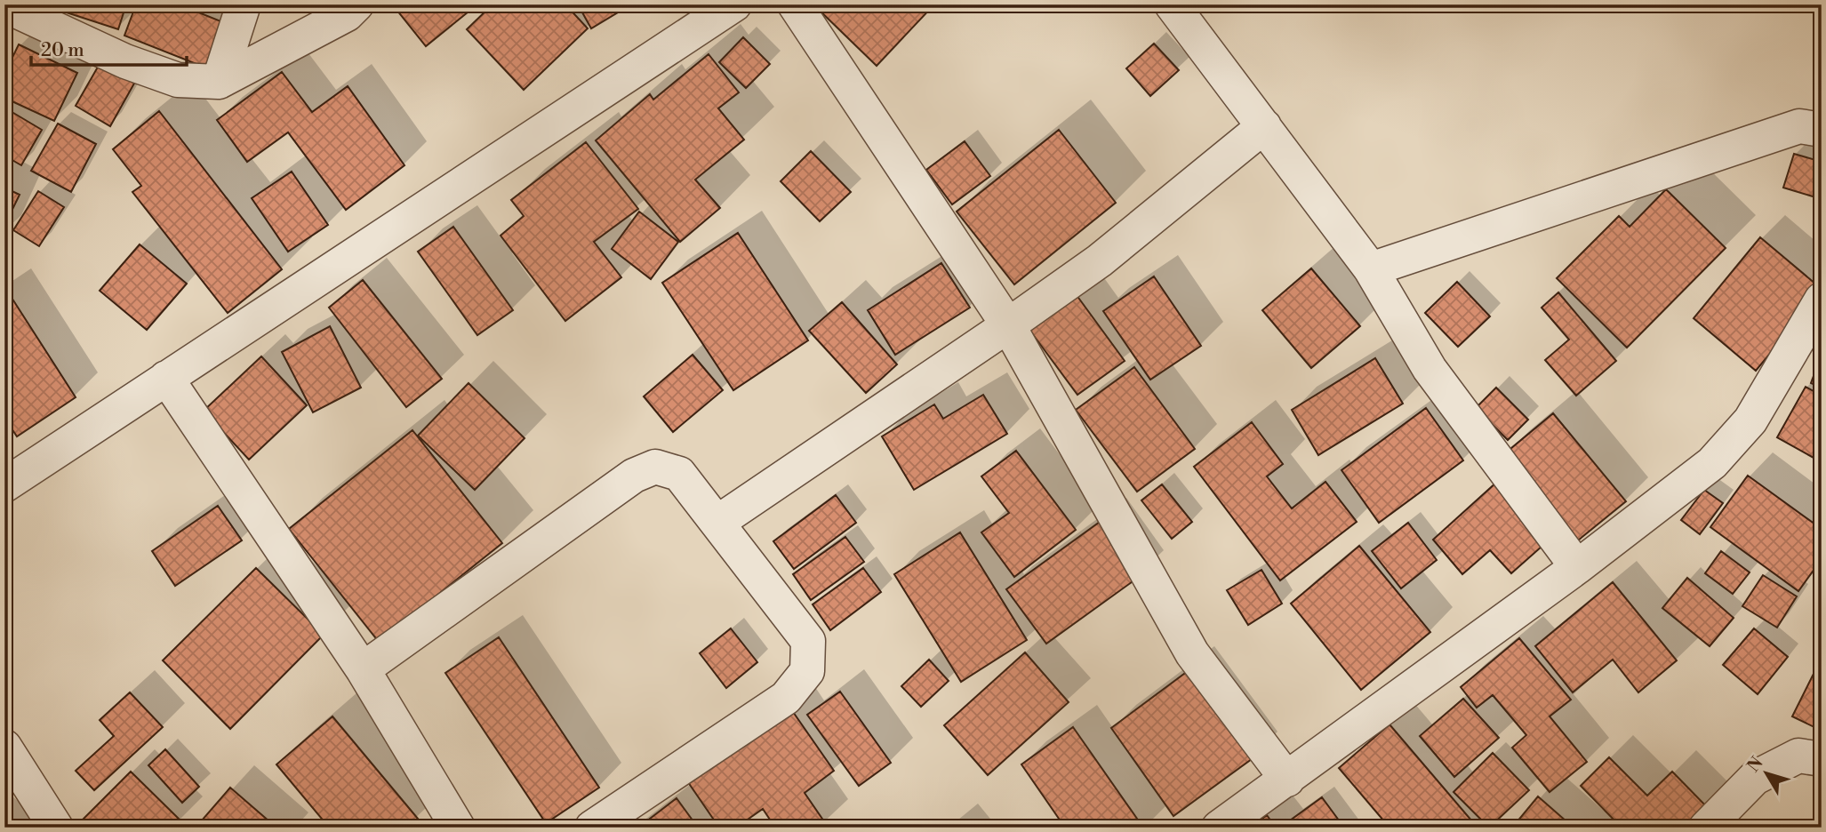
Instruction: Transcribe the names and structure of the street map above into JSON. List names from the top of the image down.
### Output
{
  "scale_bar": "20 m",
  "north": "top left"
}
